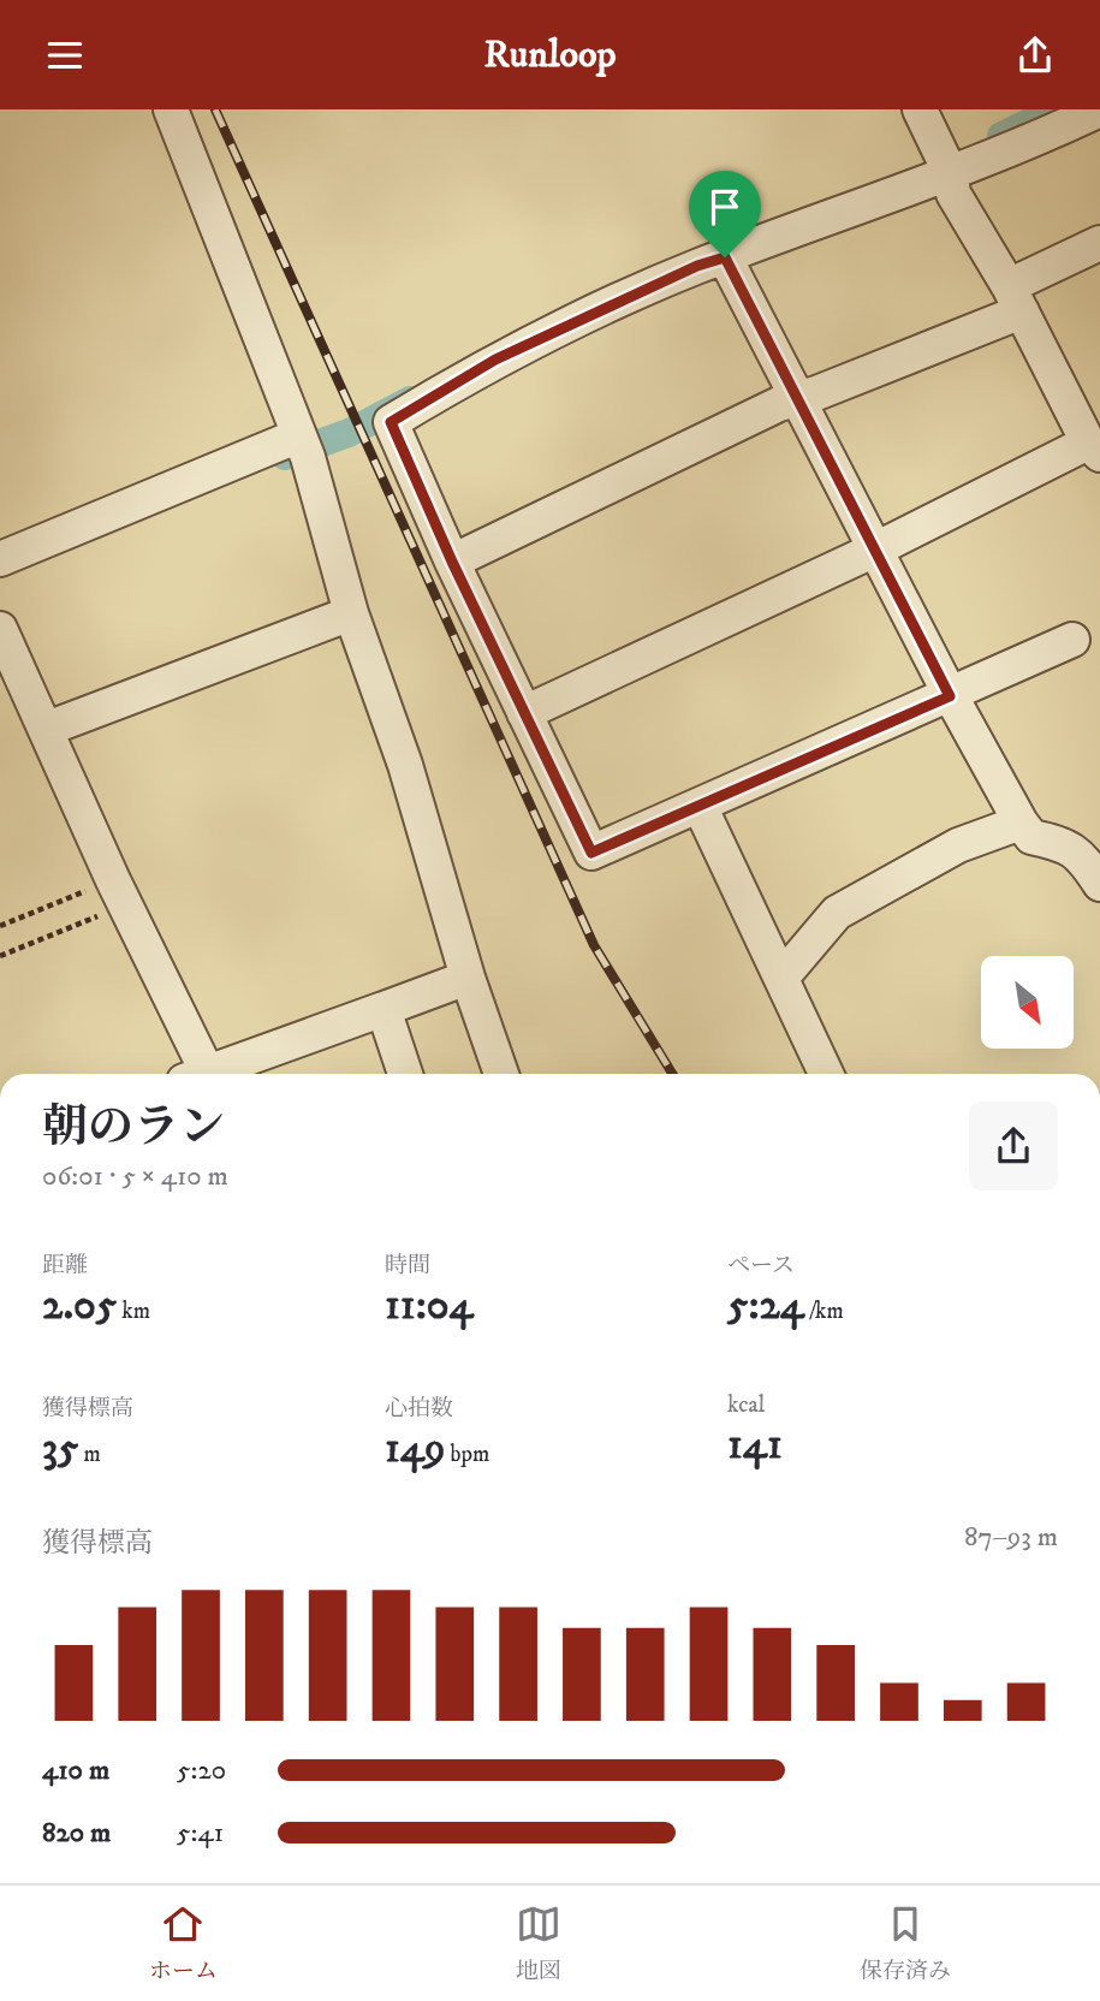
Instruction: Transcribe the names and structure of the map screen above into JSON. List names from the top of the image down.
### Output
{
  "north": "bottom right",
  "page": {
    "header": "Runloop",
    "heading": ["朝のラン", "06:01 · 5 × 410 m"],
    "stats": [
      ["距離", "2.05 km"],
      ["時間", "11:04"],
      ["ペース", "5:24 /km"],
      ["獲得標高", "35 m"],
      ["心拍数", "149 bpm"],
      ["kcal", "141"]
    ],
    "chart": ["獲得標高", "87–93 m"],
    "list": [
      {
        "name": "410 m",
        "note": "5:20"
      },
      {
        "name": "820 m",
        "note": "5:41"
      }
    ],
    "tabs": ["ホーム", "地図", "保存済み"]
  }
}
